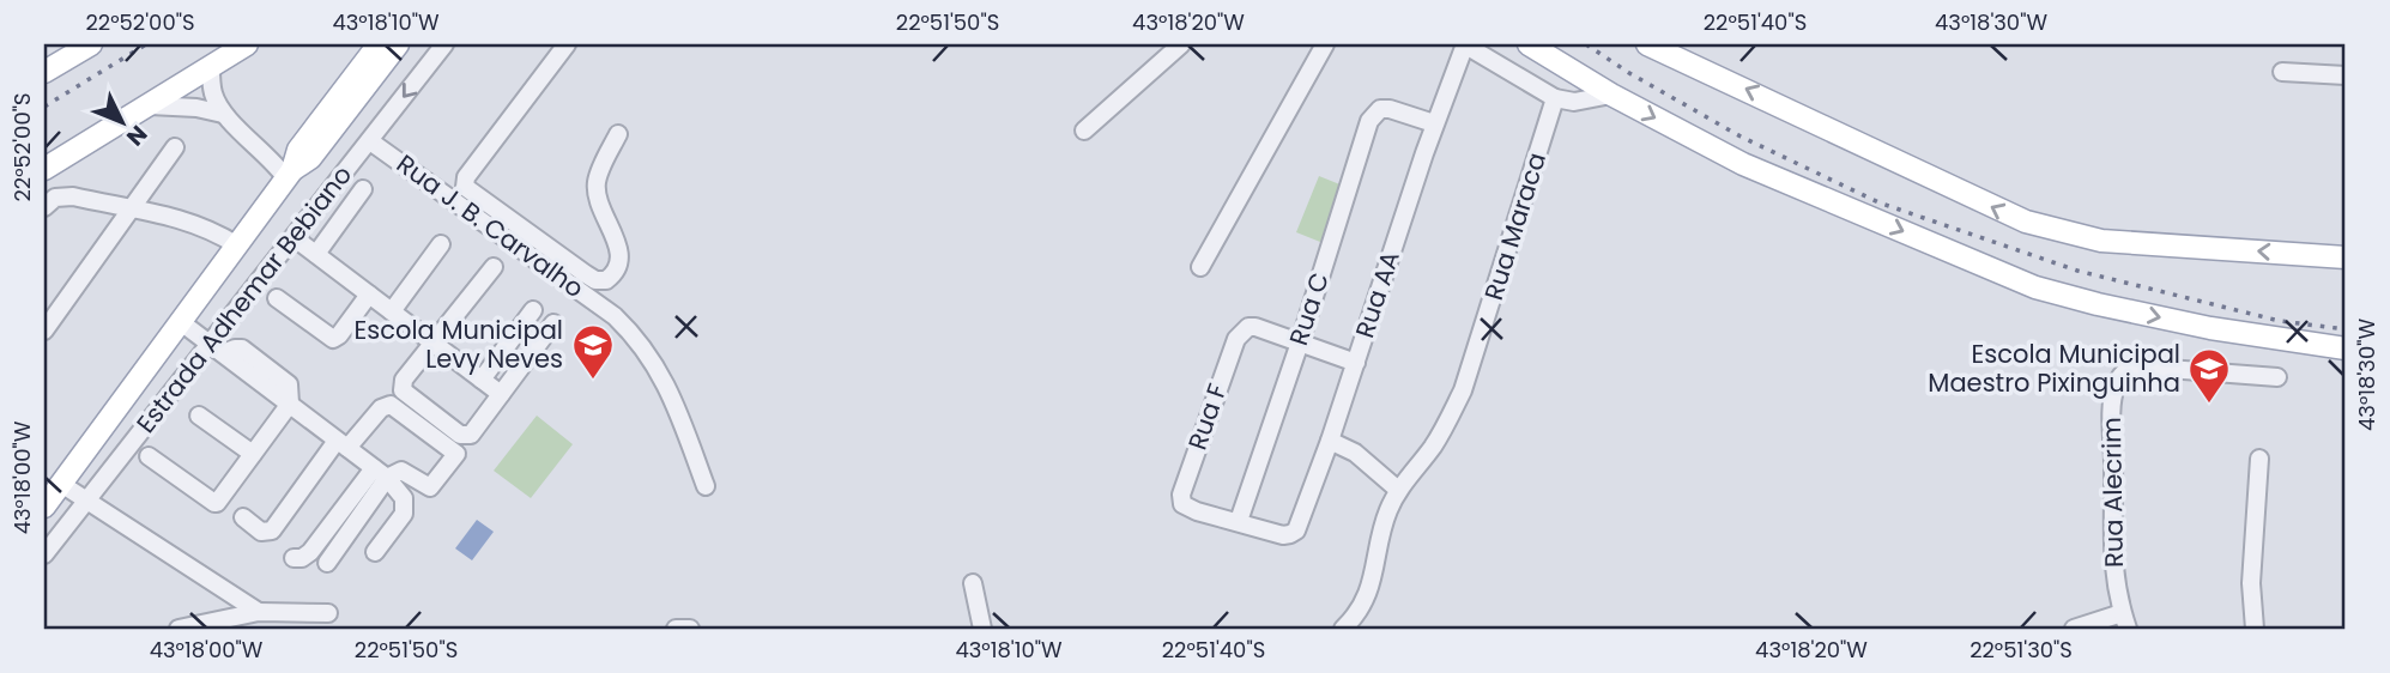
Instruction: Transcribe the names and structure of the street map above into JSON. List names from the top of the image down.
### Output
{
  "streets": {
    "main road": ["Estrada Adhemar Bebiano"],
    "street": [
      "Rua J. B. Carvalho",
      "Rua Maraca",
      "Rua AA",
      "Rua C",
      "Rua F",
      "Rua Alecrim"
    ]
  },
  "crossings": [
    ["Rua J. B. Carvalho", "Estrada Adhemar Bebiano"],
    ["Rua AA", "Rua C"],
    ["Rua AA", "Rua F"],
    ["Rua C", "Rua F"]
  ],
  "places": {
    "school or university": ["Escola Municipal Levy Neves", "Escola Municipal Maestro Pixinguinha"]
  },
  "north": "bottom right",
  "coordinates": [
    "22°52'00\"S",
    "43°18'10\"W",
    "22°51'50\"S",
    "43°18'20\"W",
    "22°51'40\"S",
    "43°18'30\"W",
    "43°18'00\"W",
    "22°51'30\"S"
  ]
}
